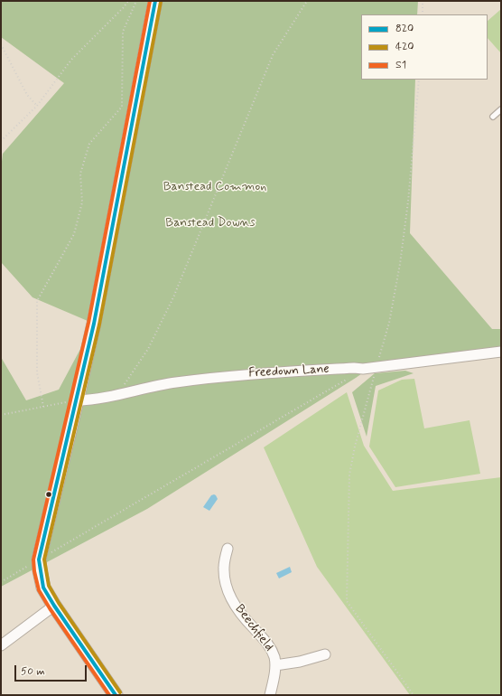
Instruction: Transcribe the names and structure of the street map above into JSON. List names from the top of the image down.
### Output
{
  "streets": {
    "street": ["Freedown Lane", "Beechfield"]
  },
  "parks": ["Banstead Common", "Banstead Downs"],
  "lines": ["transit line 820", "transit line S1", "transit line 420"],
  "legend": ["820", "420", "S1"],
  "scale_bar": "50 m"
}
